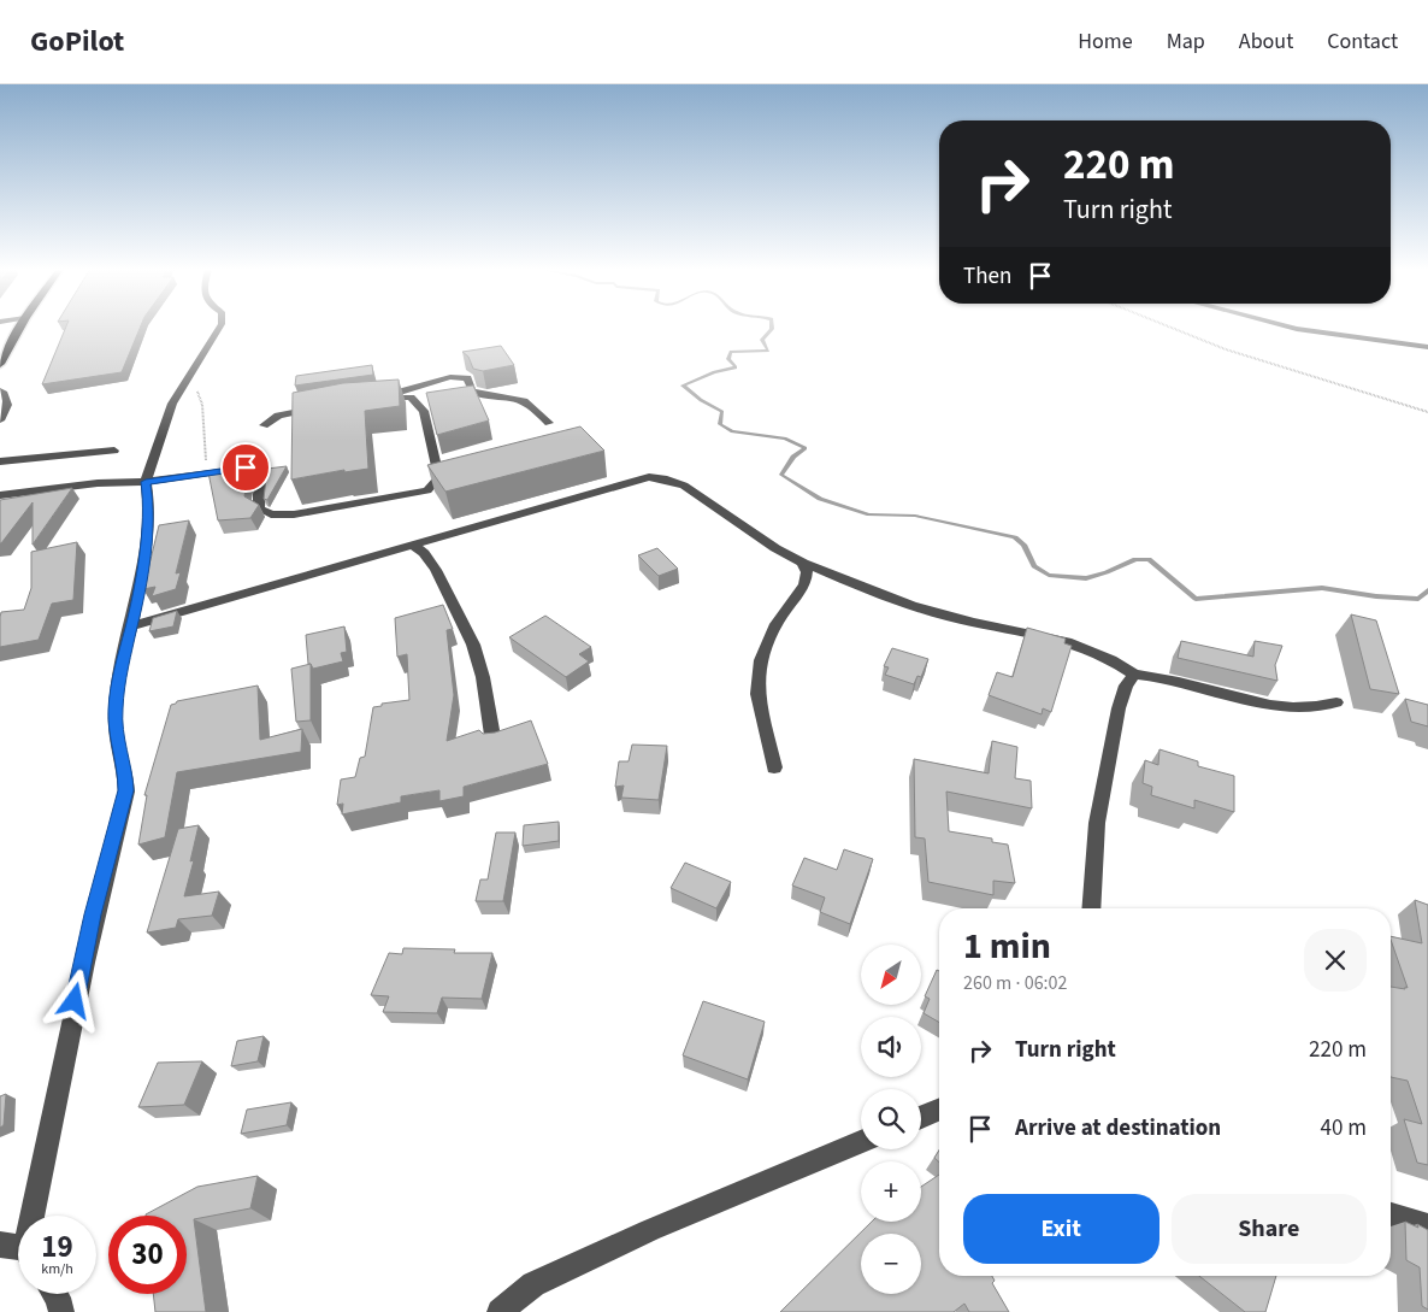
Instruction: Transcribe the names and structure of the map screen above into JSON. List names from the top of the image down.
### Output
{
  "north": "bottom left",
  "page": {
    "header": "GoPilot",
    "nav": [
      "Home",
      "Map",
      "About",
      "Contact"
    ],
    "turn": ["220 m", "Turn right"],
    "then": "Then",
    "heading": ["1 min", "260 m · 06:02"],
    "map_buttons": ["+", "−"],
    "list": [
      {
        "name": "Turn right",
        "value": "220 m"
      },
      {
        "name": "Arrive at destination",
        "value": "40 m"
      }
    ],
    "buttons": ["Exit", "Share"],
    "speed": "19 km/h",
    "limit": "30"
  }
}
